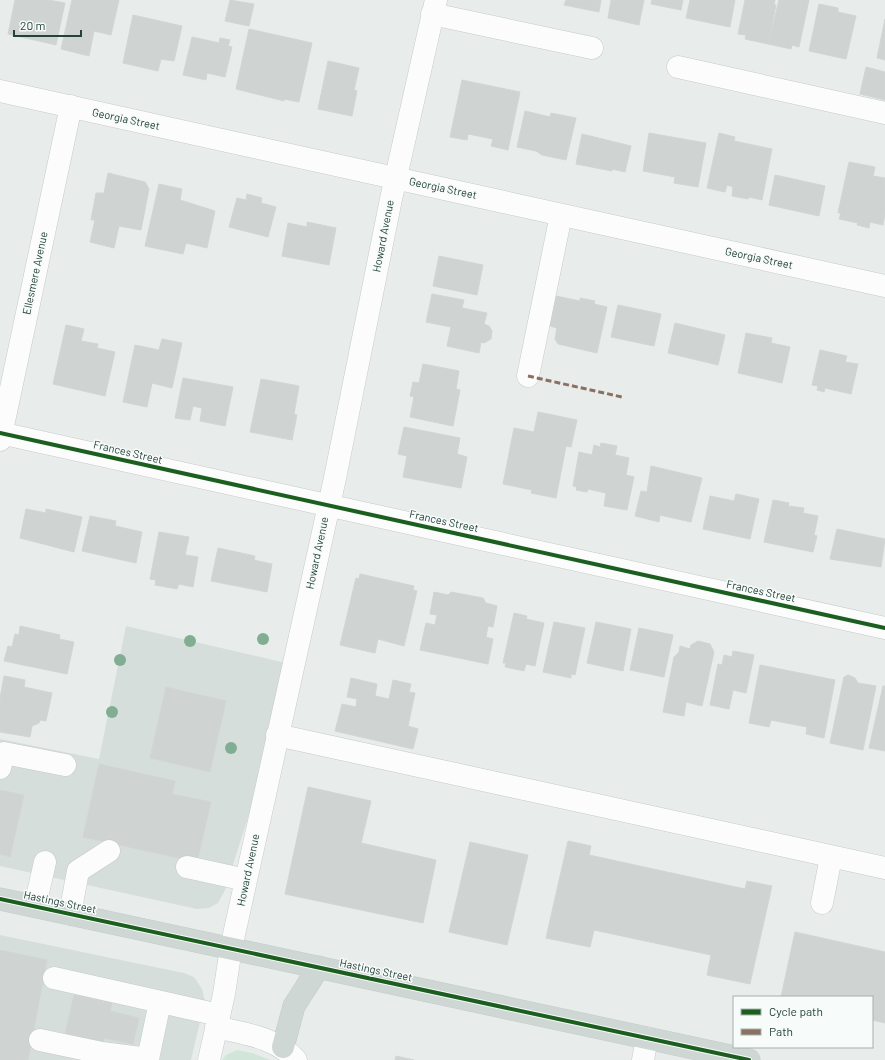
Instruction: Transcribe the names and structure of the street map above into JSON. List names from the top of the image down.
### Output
{
  "streets": {
    "main road": ["Hastings Street"],
    "street": [
      "Georgia Street",
      "Howard Avenue",
      "Ellesmere Avenue",
      "Frances Street"
    ]
  },
  "crossings": [
    ["Georgia Street", "Howard Avenue"],
    ["Georgia Street", "Ellesmere Avenue"],
    ["Howard Avenue", "Frances Street"],
    ["Howard Avenue", "Hastings Street"],
    ["Ellesmere Avenue", "Frances Street"]
  ],
  "legend": ["Cycle path", "Path"],
  "scale_bar": "20 m"
}
